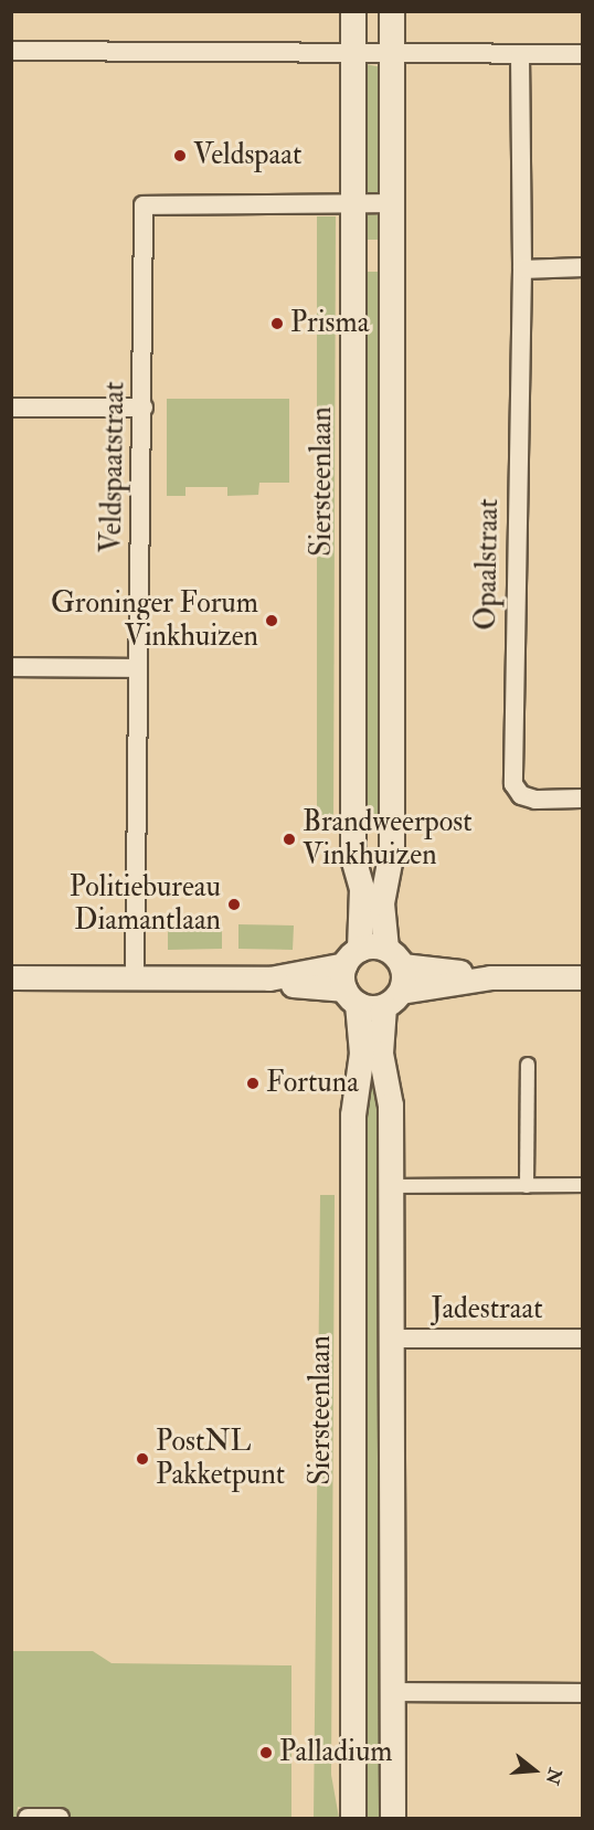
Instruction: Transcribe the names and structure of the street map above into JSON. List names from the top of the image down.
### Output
{
  "streets": {
    "main road": ["Siersteenlaan"],
    "street": ["Veldspaatstraat", "Opaalstraat", "Jadestraat"]
  },
  "crossings": [
    ["Veldspaatstraat", "Siersteenlaan"]
  ],
  "places": [
    "Veldspaat",
    "Prisma",
    "Groninger Forum Vinkhuizen",
    "Brandweerpost Vinkhuizen",
    "Politiebureau Diamantlaan",
    "Fortuna",
    "PostNL Pakketpunt",
    "Palladium"
  ],
  "north": "right"
}
